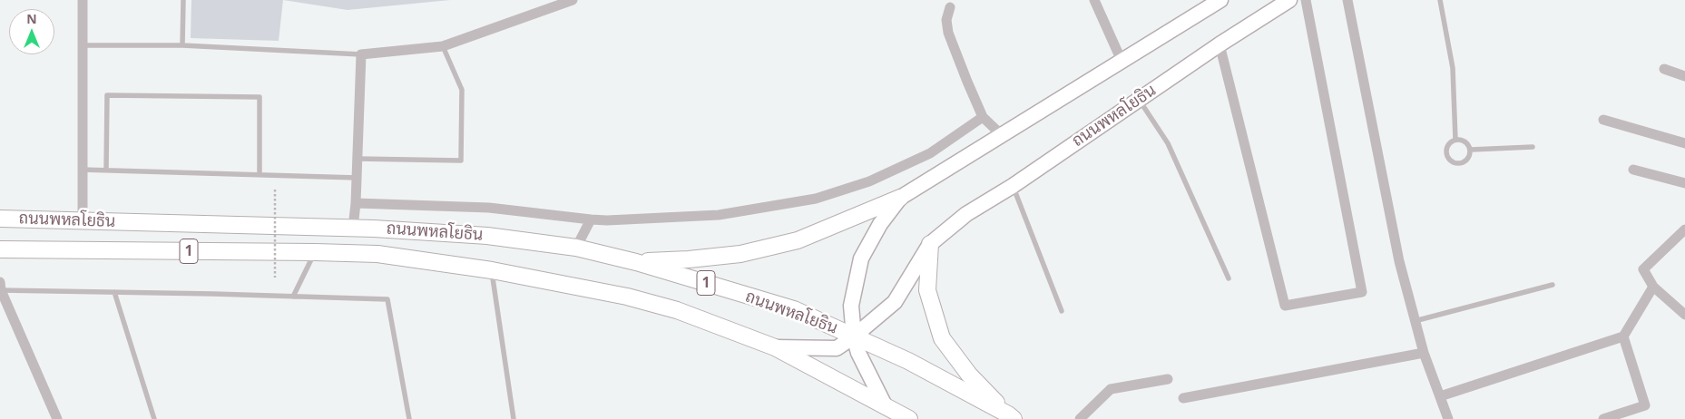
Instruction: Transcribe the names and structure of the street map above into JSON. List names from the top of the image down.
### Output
{
  "streets": {
    "main road": ["ถนนพหลโยธิน", "1"]
  },
  "north": "top"
}
